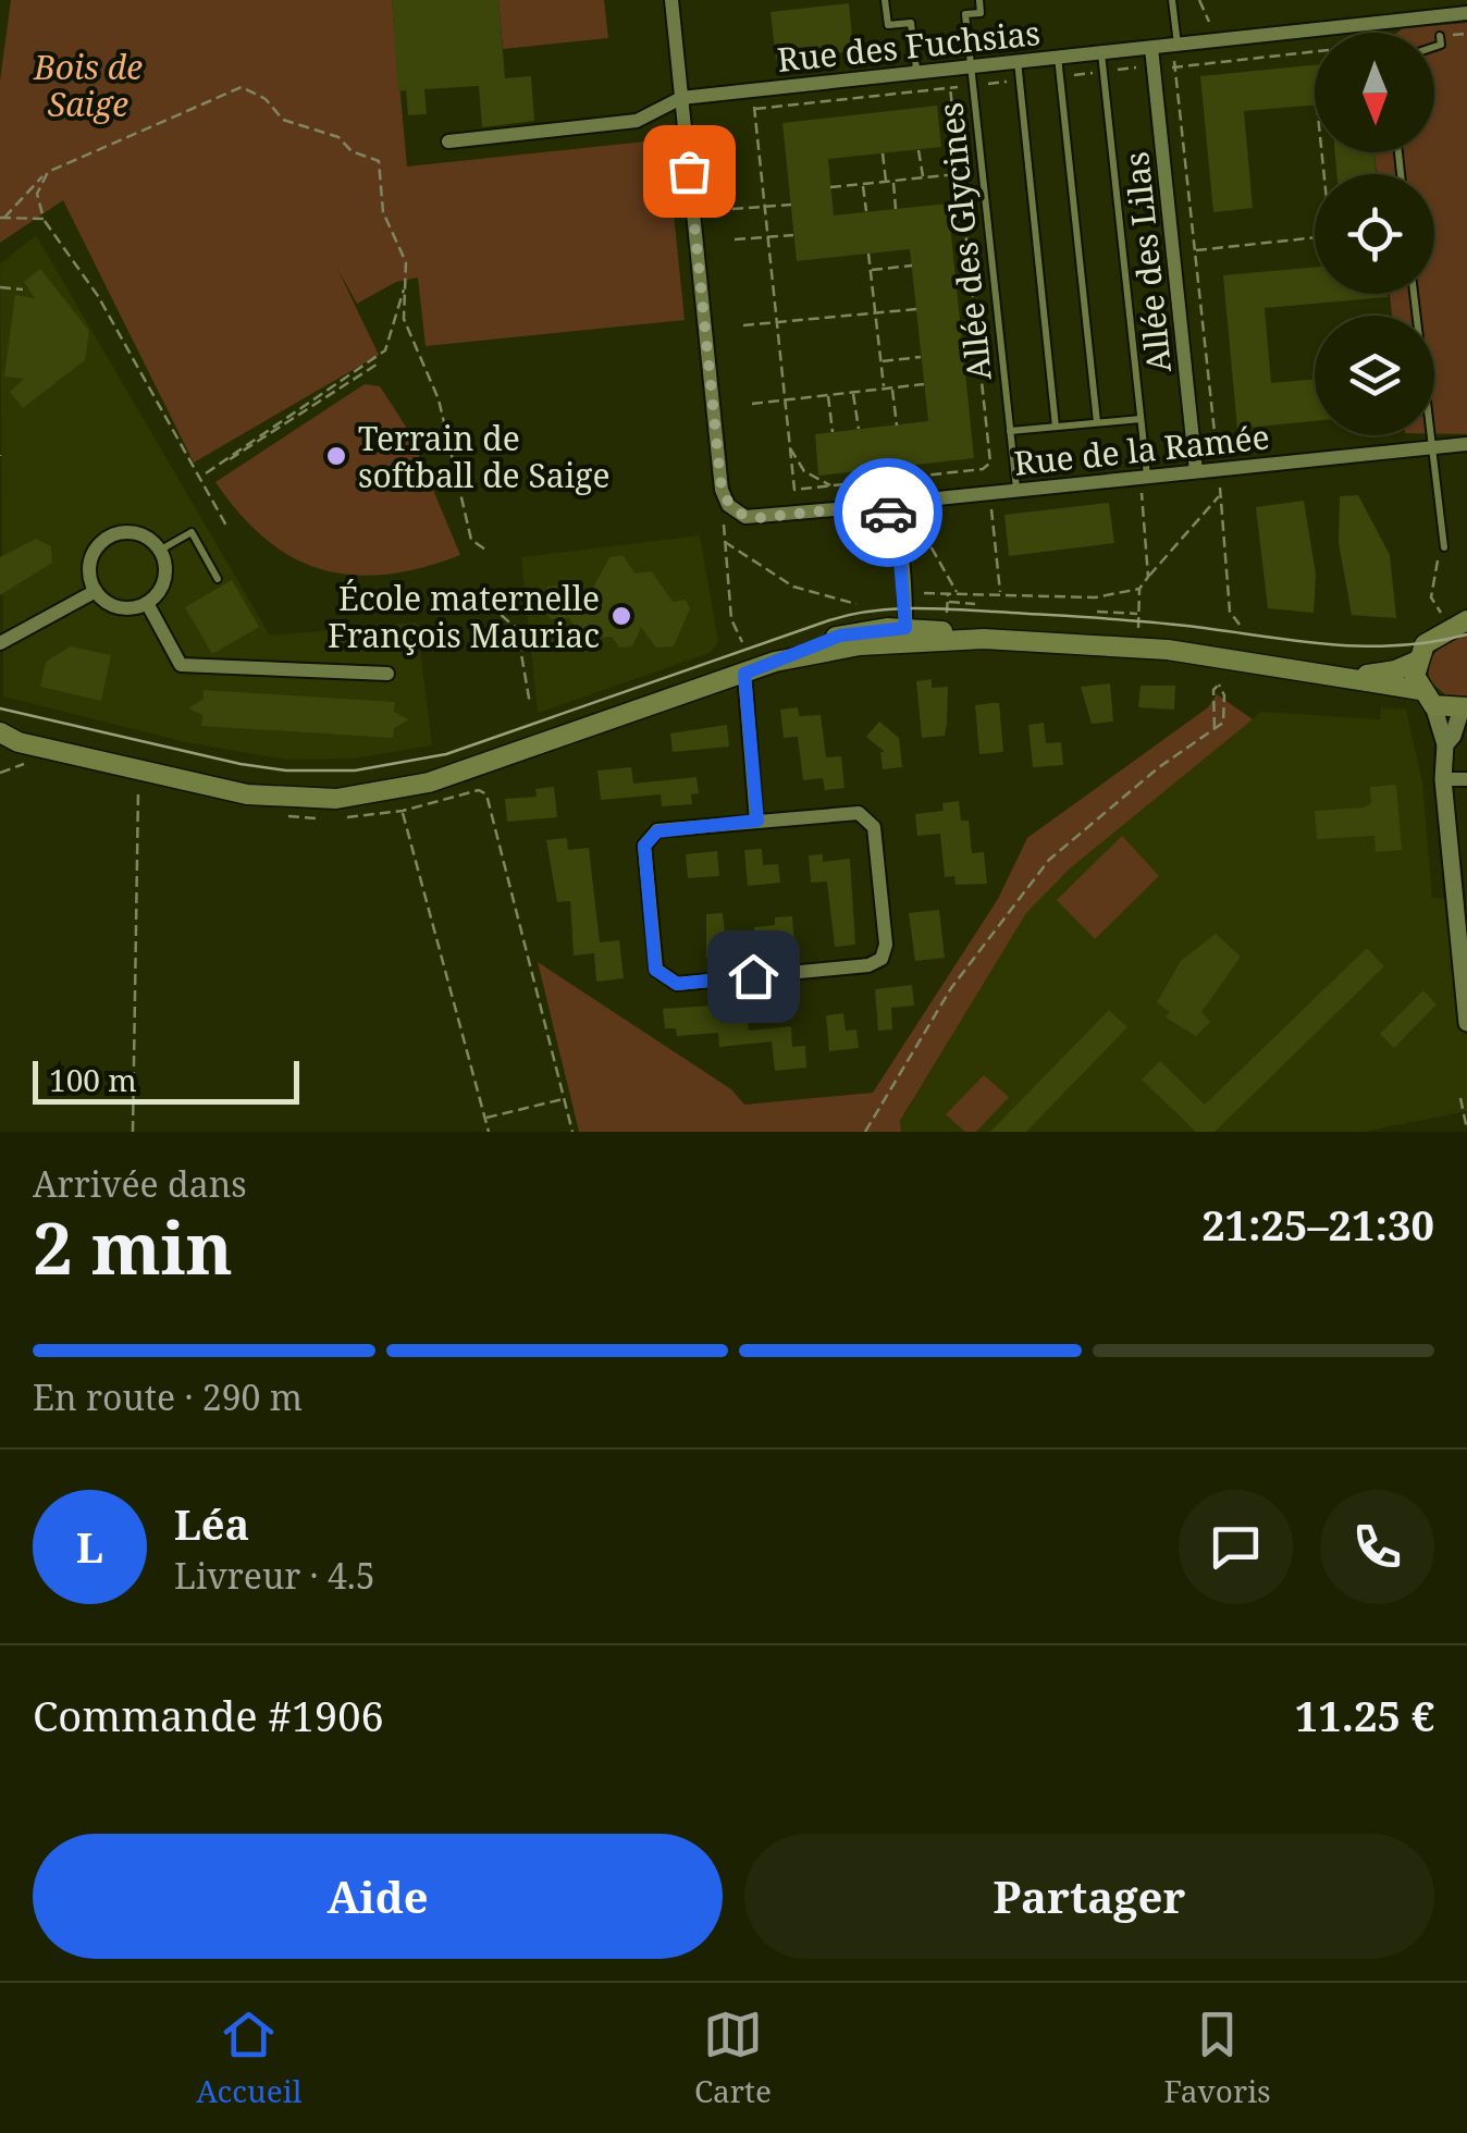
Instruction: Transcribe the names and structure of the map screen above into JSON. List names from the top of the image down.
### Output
{
  "streets": {
    "street": ["Rue des Fuchsias", "Allée des Lilas", "Rue de la Ramée"],
    "lane": ["Allée des Glycines"]
  },
  "crossings": [
    ["Rue des Fuchsias", "Allée des Glycines"],
    ["Rue des Fuchsias", "Allée des Lilas"],
    ["Allée des Glycines", "Rue de la Ramée"],
    ["Allée des Lilas", "Rue de la Ramée"]
  ],
  "parks": ["Bois de Saige"],
  "places": ["Terrain de softball de Saige", "École maternelle François Mauriac"],
  "scale_bar": "100 m",
  "north": "bottom",
  "page": {
    "scale": "100 m",
    "heading": ["2 min", "Arrivée dans", "21:25–21:30"],
    "panel": [
      "Léa",
      "Livreur · 4.5",
      "Commande #1906",
      "11.25 €"
    ],
    "bar": "En route · 290 m",
    "round": "L",
    "buttons": ["Aide", "Partager"],
    "tabs": ["Accueil", "Carte", "Favoris"]
  }
}
